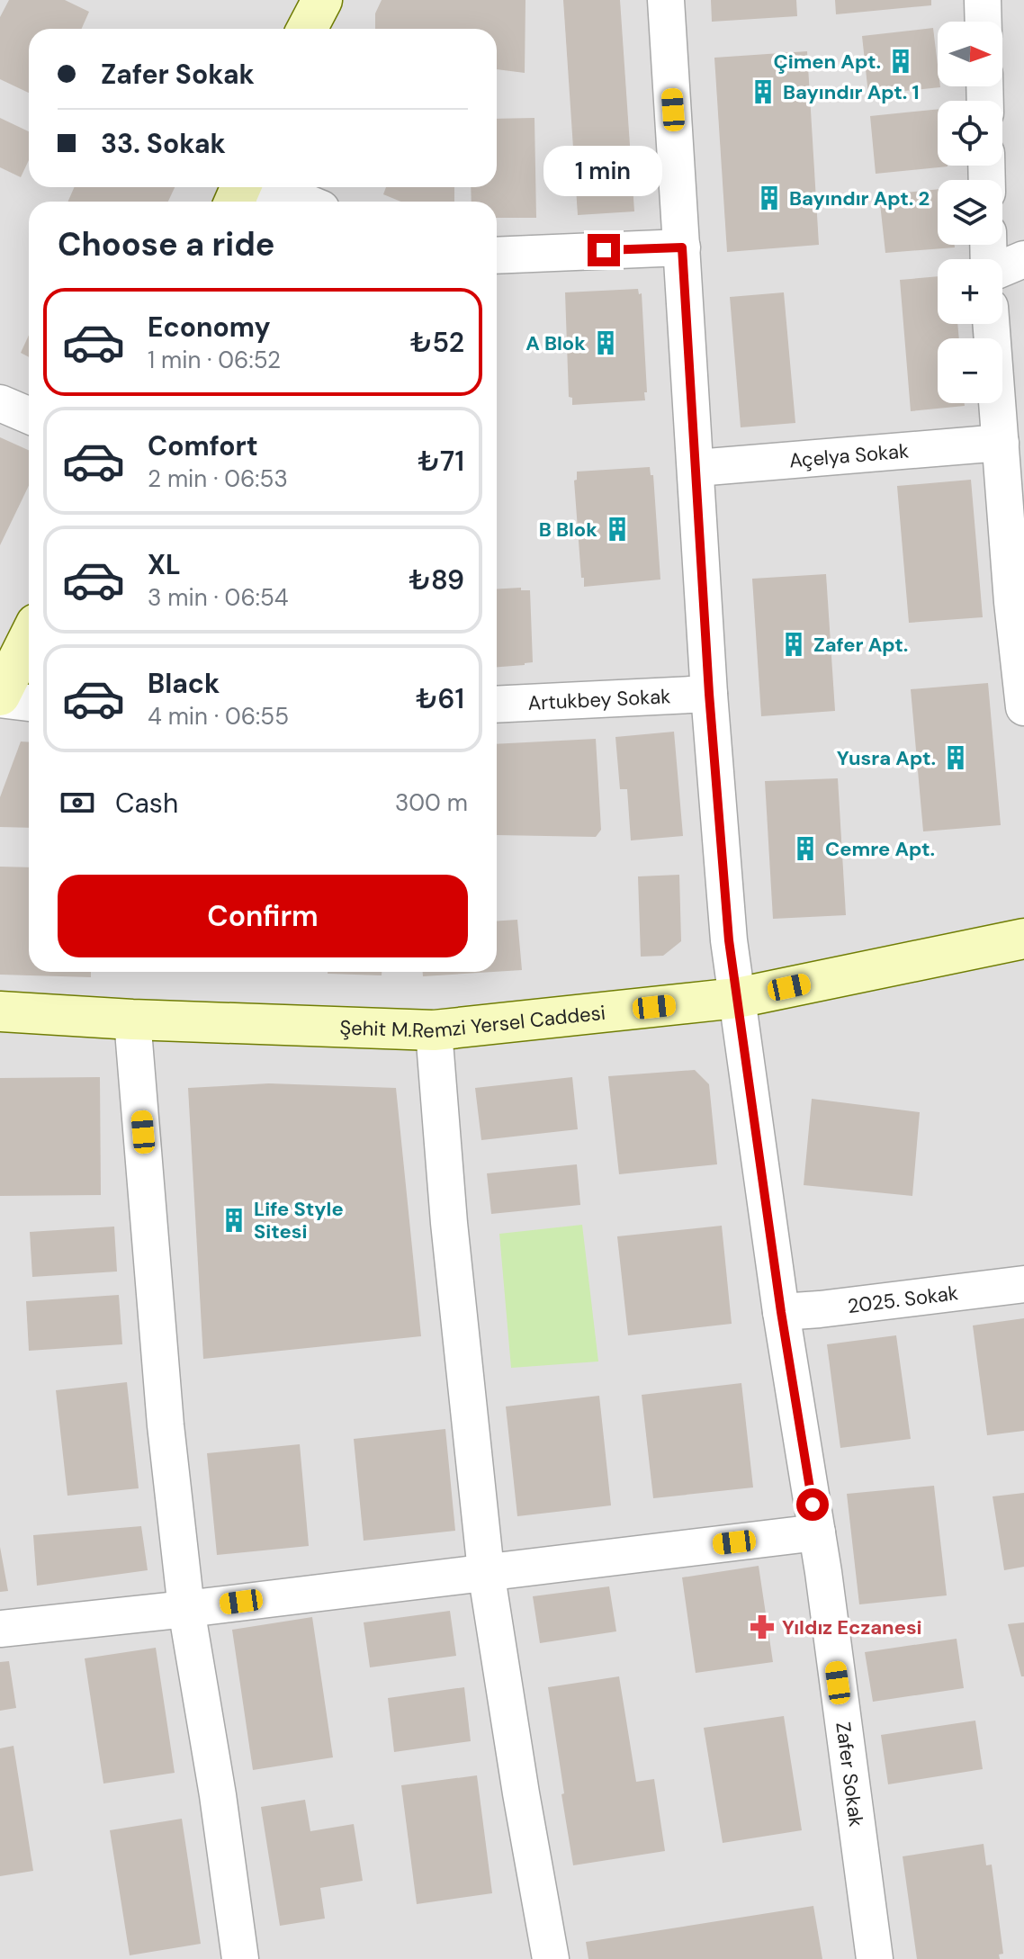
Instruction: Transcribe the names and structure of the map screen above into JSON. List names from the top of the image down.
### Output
{
  "streets": {
    "street": [
      "Açelya Sokak",
      "Artukbey Sokak",
      "Şehit M.Remzi Yersel Caddesi",
      "2025. Sokak",
      "Zafer Sokak"
    ]
  },
  "crossings": [
    ["Açelya Sokak", "Zafer Sokak"],
    ["Artukbey Sokak", "Zafer Sokak"],
    ["Şehit M.Remzi Yersel Caddesi", "Zafer Sokak"],
    ["2025. Sokak", "Zafer Sokak"]
  ],
  "places": {
    "building": [
      "Çimen Apt.",
      "Bayındır Apt. 1",
      "Bayındır Apt. 2",
      "A Blok",
      "B Blok",
      "Zafer Apt.",
      "Yusra Apt.",
      "Cemre Apt.",
      "Life Style Sitesi"
    ],
    "pharmacy": ["Yıldız Eczanesi"]
  },
  "north": "right",
  "page": {
    "map_buttons": ["+", "−"],
    "banner": ["Zafer Sokak", "33. Sokak"],
    "bubble": "1 min",
    "heading": "Choose a ride",
    "list": [
      {
        "name": "Economy",
        "note": "1 min · 06:52",
        "value": "₺52"
      },
      {
        "name": "Comfort",
        "note": "2 min · 06:53",
        "value": "₺71"
      },
      {
        "name": "XL",
        "note": "3 min · 06:54",
        "value": "₺89"
      },
      {
        "name": "Black",
        "note": "4 min · 06:55",
        "value": "₺61"
      }
    ],
    "pay": ["Cash", "300 m"],
    "buttons": "Confirm"
  }
}
